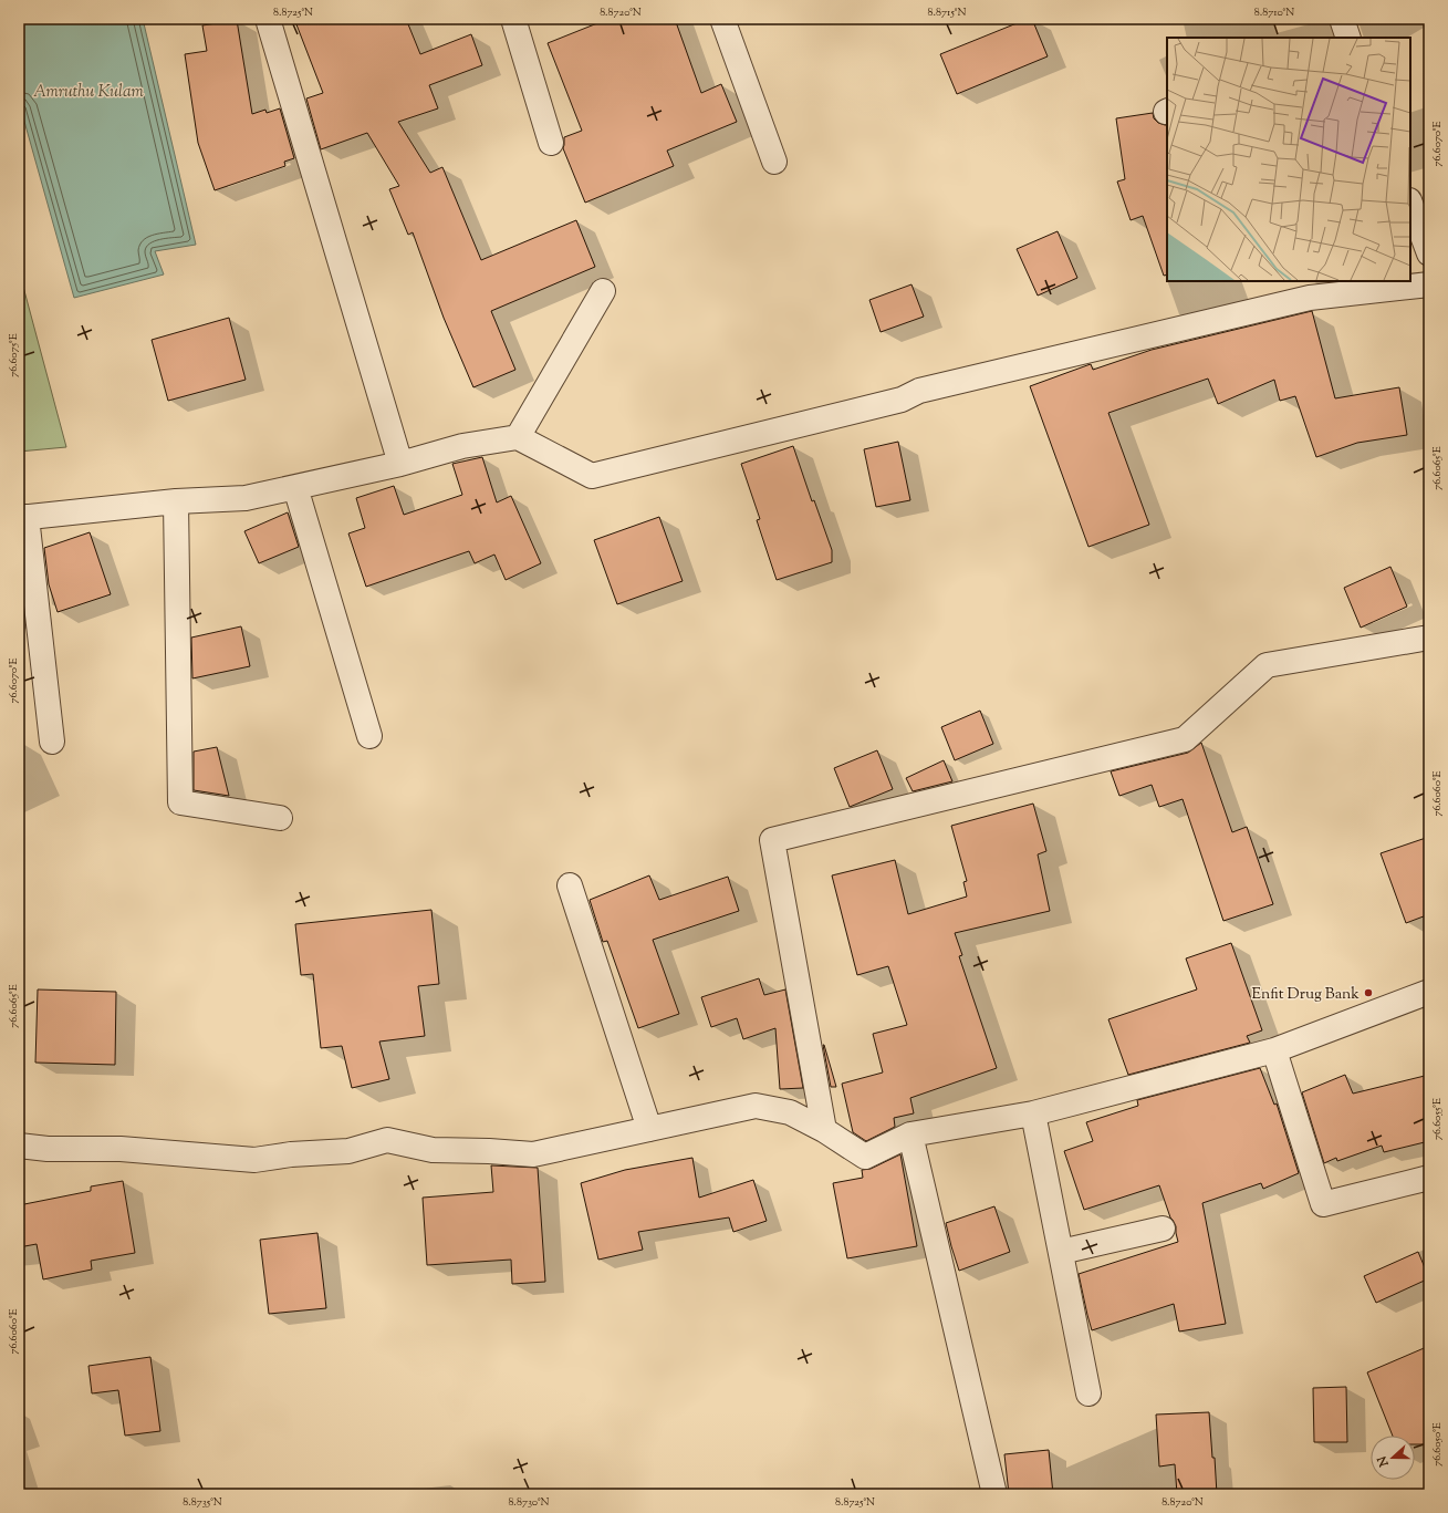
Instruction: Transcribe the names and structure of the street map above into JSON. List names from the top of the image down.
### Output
{
  "water": ["Amruthu Kulam"],
  "places": ["Enfit Drug Bank"],
  "north": "left",
  "coordinates": [
    "8.8725°N",
    "8.8720°N",
    "8.8715°N",
    "8.8710°N",
    "76.6070°E",
    "76.6075°E",
    "76.6065°E",
    "76.6060°E",
    "76.6055°E",
    "76.6050°E",
    "8.8735°N",
    "8.8730°N"
  ]
}
